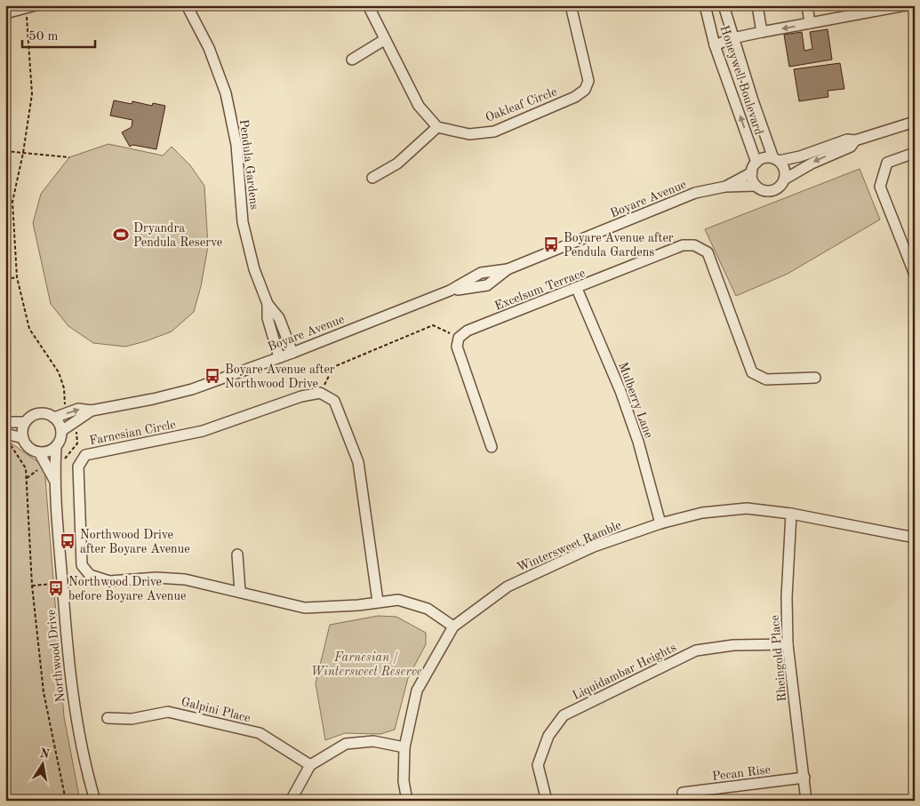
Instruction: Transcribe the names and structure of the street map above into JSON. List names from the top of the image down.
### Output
{
  "streets": {
    "street": [
      "Honeywell Boulevard",
      "Oakleaf Circle",
      "Pendula Gardens",
      "Boyare Avenue",
      "Excelsum Terrace",
      "Mulberry Lane",
      "Farnesian Circle",
      "Wintersweet Ramble",
      "Northwood Drive",
      "Rheingold Place",
      "Liquidambar Heights",
      "Galpini Place",
      "Pecan Rise"
    ]
  },
  "crossings": [
    ["Honeywell Boulevard", "Boyare Avenue"],
    ["Pendula Gardens", "Boyare Avenue"],
    ["Boyare Avenue", "Northwood Drive"],
    ["Excelsum Terrace", "Mulberry Lane"],
    ["Mulberry Lane", "Wintersweet Ramble"],
    ["Farnesian Circle", "Wintersweet Ramble"],
    ["Wintersweet Ramble", "Rheingold Place"],
    ["Rheingold Place", "Liquidambar Heights"],
    ["Rheingold Place", "Pecan Rise"]
  ],
  "parks": ["Farnesian / Wintersweet Reserve"],
  "places": {
    "sports": ["Dryandra Pendula Reserve"],
    "bus stop": [
      "Boyare Avenue after Pendula Gardens",
      "Boyare Avenue after Northwood Drive",
      "Northwood Drive after Boyare Avenue",
      "Northwood Drive before Boyare Avenue"
    ]
  },
  "scale_bar": "50 m",
  "north": "top"
}
